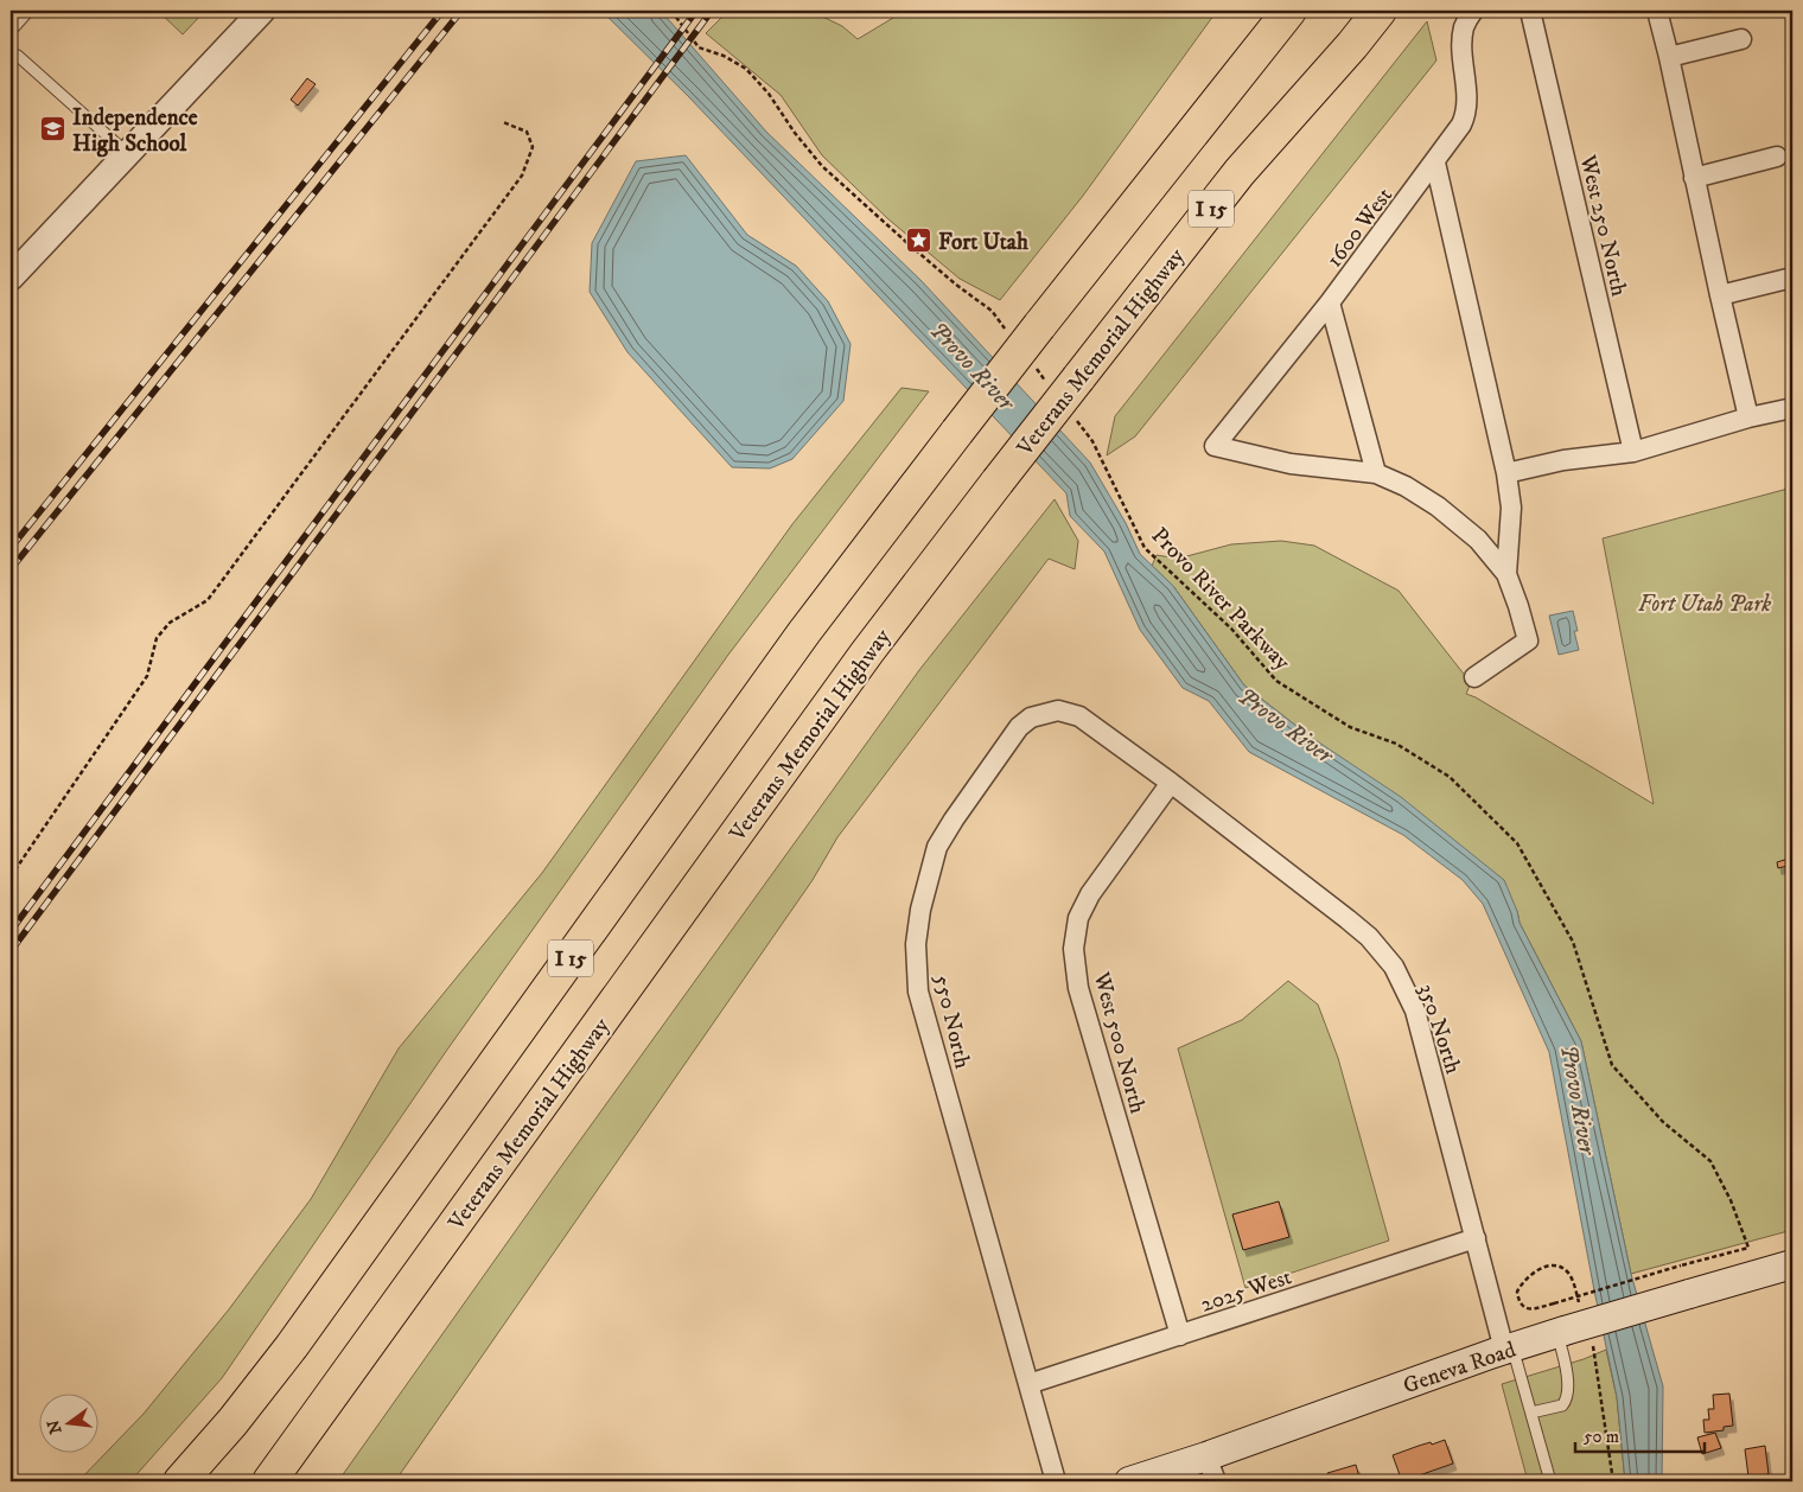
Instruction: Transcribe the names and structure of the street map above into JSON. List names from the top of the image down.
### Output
{
  "streets": {
    "highway": ["I 15", "Veterans Memorial Highway"],
    "main road": ["Geneva Road"],
    "street": [
      "West 250 North",
      "1600 West",
      "550 North",
      "350 North",
      "West 500 North",
      "2025 West"
    ],
    "path": ["Provo River Parkway"]
  },
  "crossings": [
    ["550 North", "350 North"],
    ["550 North", "West 500 North"],
    ["550 North", "2025 West"],
    ["350 North", "West 500 North"],
    ["350 North", "2025 West"],
    ["350 North", "Geneva Road"],
    ["West 500 North", "2025 West"]
  ],
  "water": ["Provo River"],
  "parks": ["Fort Utah Park"],
  "places": {
    "school or university": ["Independence High School"],
    "place": ["Fort Utah"]
  },
  "scale_bar": "50 m",
  "north": "left"
}
